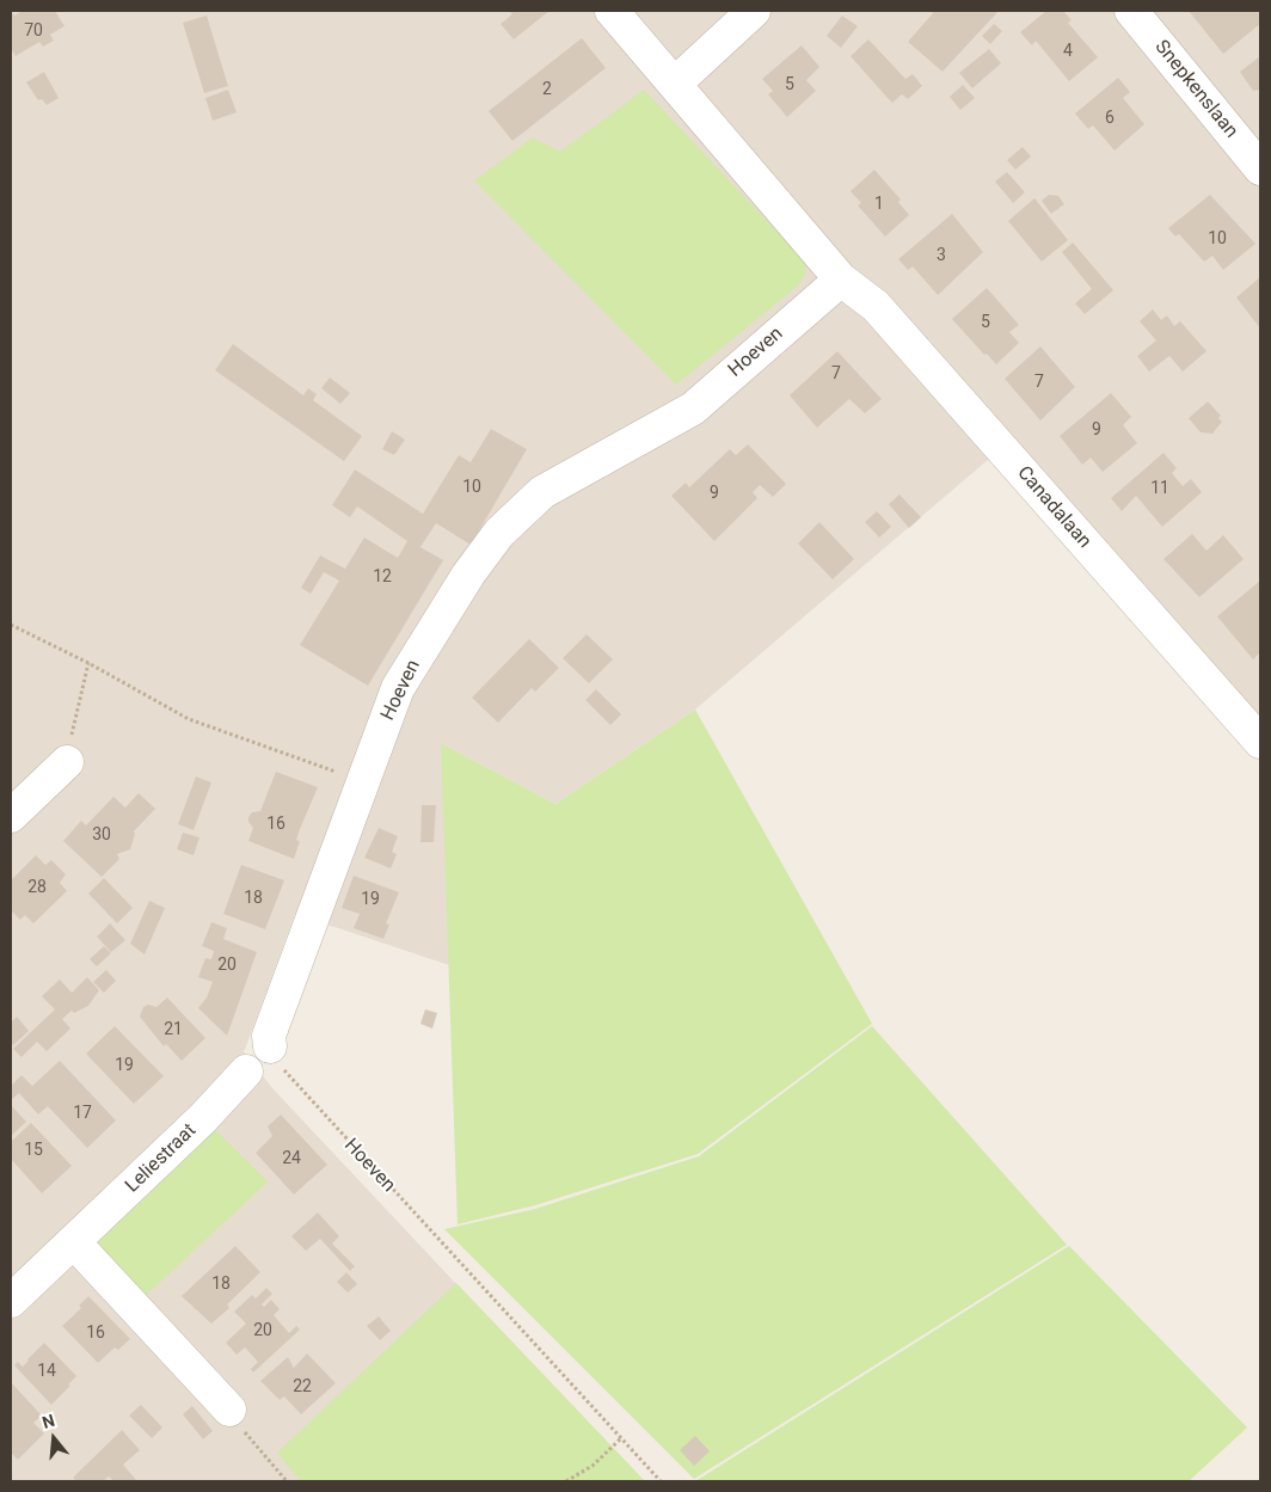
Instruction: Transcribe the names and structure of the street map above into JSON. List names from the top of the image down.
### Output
{
  "streets": {
    "street": [
      "Snepkenslaan",
      "Hoeven",
      "Canadalaan",
      "Leliestraat"
    ]
  },
  "crossings": [
    ["Hoeven", "Canadalaan"]
  ],
  "house_numbers": [
    "70",
    "4",
    "5",
    "2",
    "6",
    "1",
    "10",
    "3",
    "5",
    "7",
    "7",
    "9",
    "10",
    "11",
    "9",
    "12",
    "16",
    "30",
    "28",
    "18",
    "19",
    "20",
    "21",
    "19",
    "17",
    "15",
    "24",
    "18",
    "20",
    "16",
    "14",
    "22"
  ],
  "north": "top"
}
